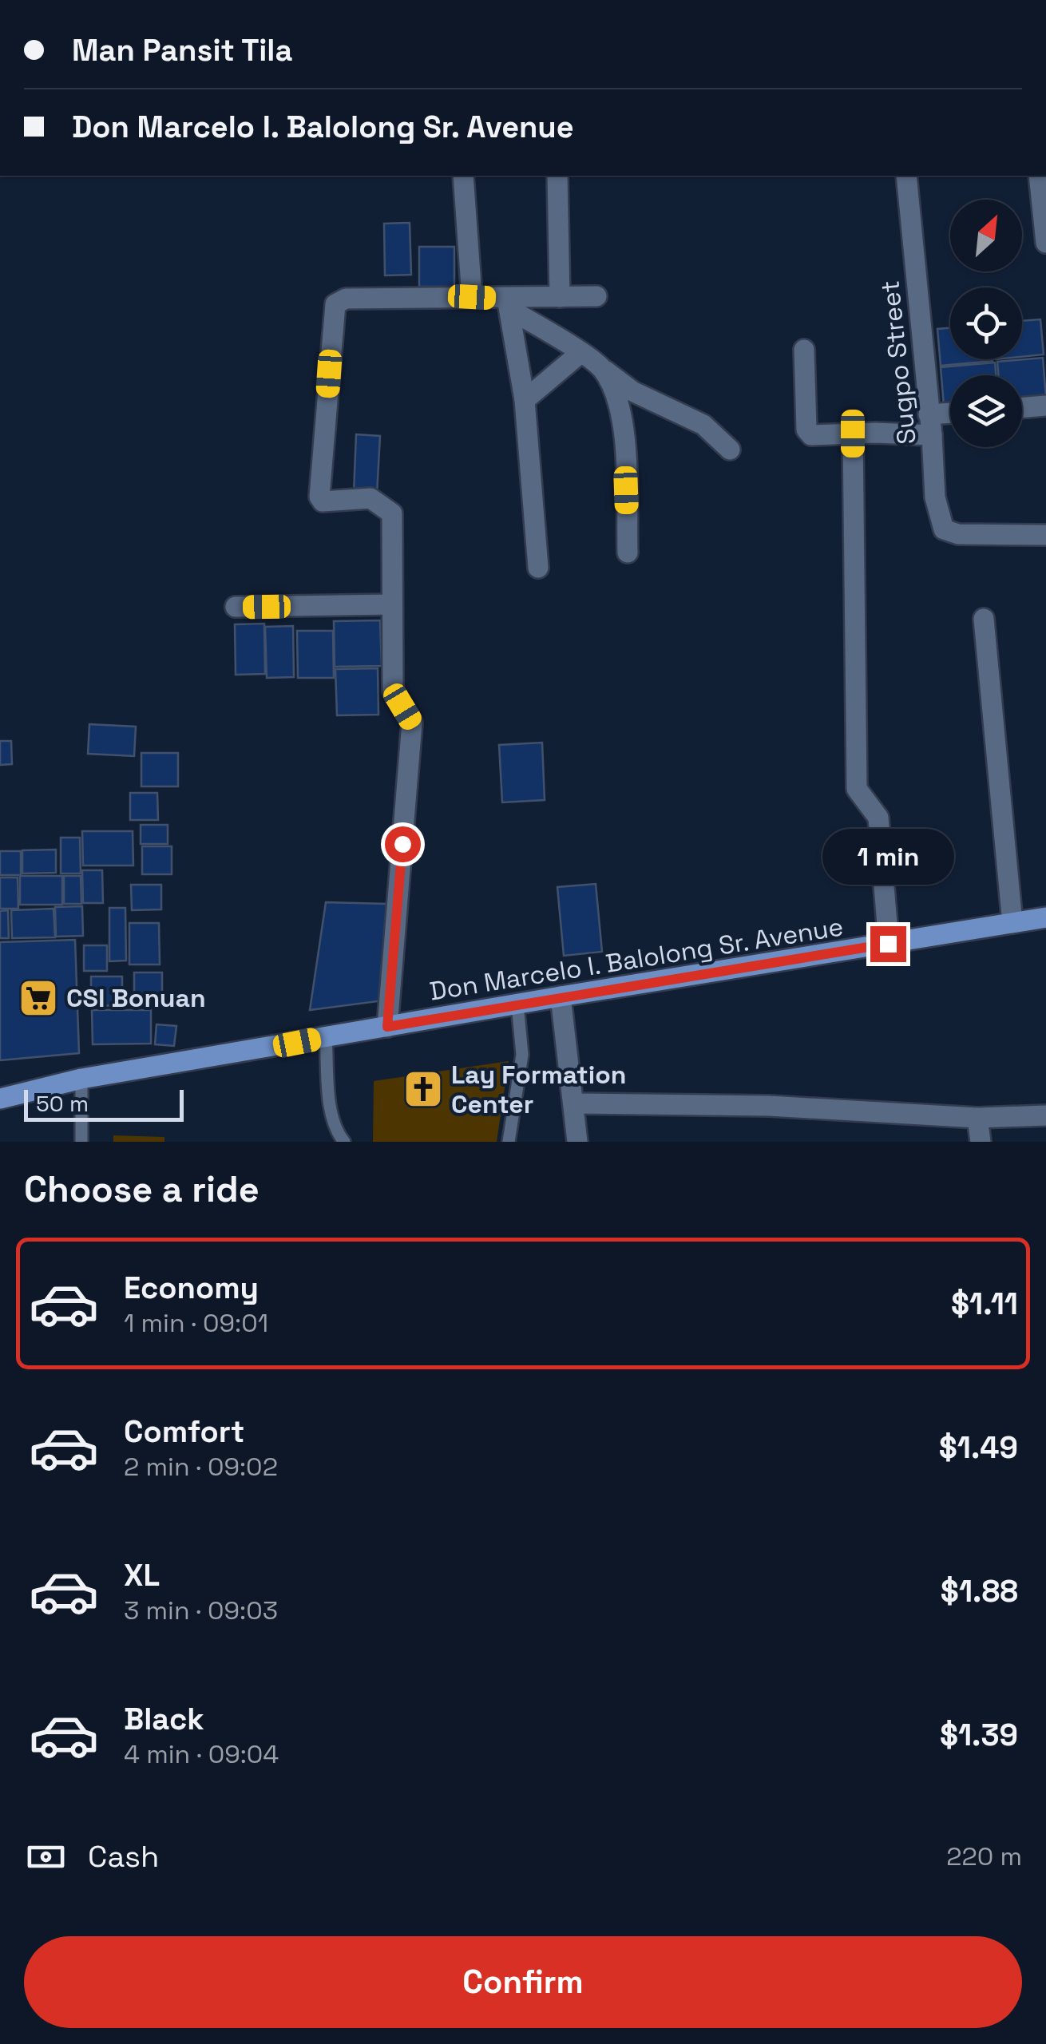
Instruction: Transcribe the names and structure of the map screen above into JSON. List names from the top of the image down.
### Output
{
  "streets": {
    "main road": ["Don Marcelo I. Balolong Sr. Avenue"],
    "street": ["Sugpo Street"]
  },
  "places": {
    "supermarket": ["CSI Bonuan"],
    "church": ["Lay Formation Center"]
  },
  "scale_bar": "50 m",
  "north": "top right",
  "page": {
    "banner": ["Man Pansit Tila", "Don Marcelo I. Balolong Sr. Avenue"],
    "bubble": "1 min",
    "scale": "50 m",
    "heading": "Choose a ride",
    "list": [
      {
        "name": "Economy",
        "note": "1 min · 09:01",
        "value": "$1.11"
      },
      {
        "name": "Comfort",
        "note": "2 min · 09:02",
        "value": "$1.49"
      },
      {
        "name": "XL",
        "note": "3 min · 09:03",
        "value": "$1.88"
      },
      {
        "name": "Black",
        "note": "4 min · 09:04",
        "value": "$1.39"
      }
    ],
    "pay": ["Cash", "220 m"],
    "buttons": "Confirm"
  }
}
